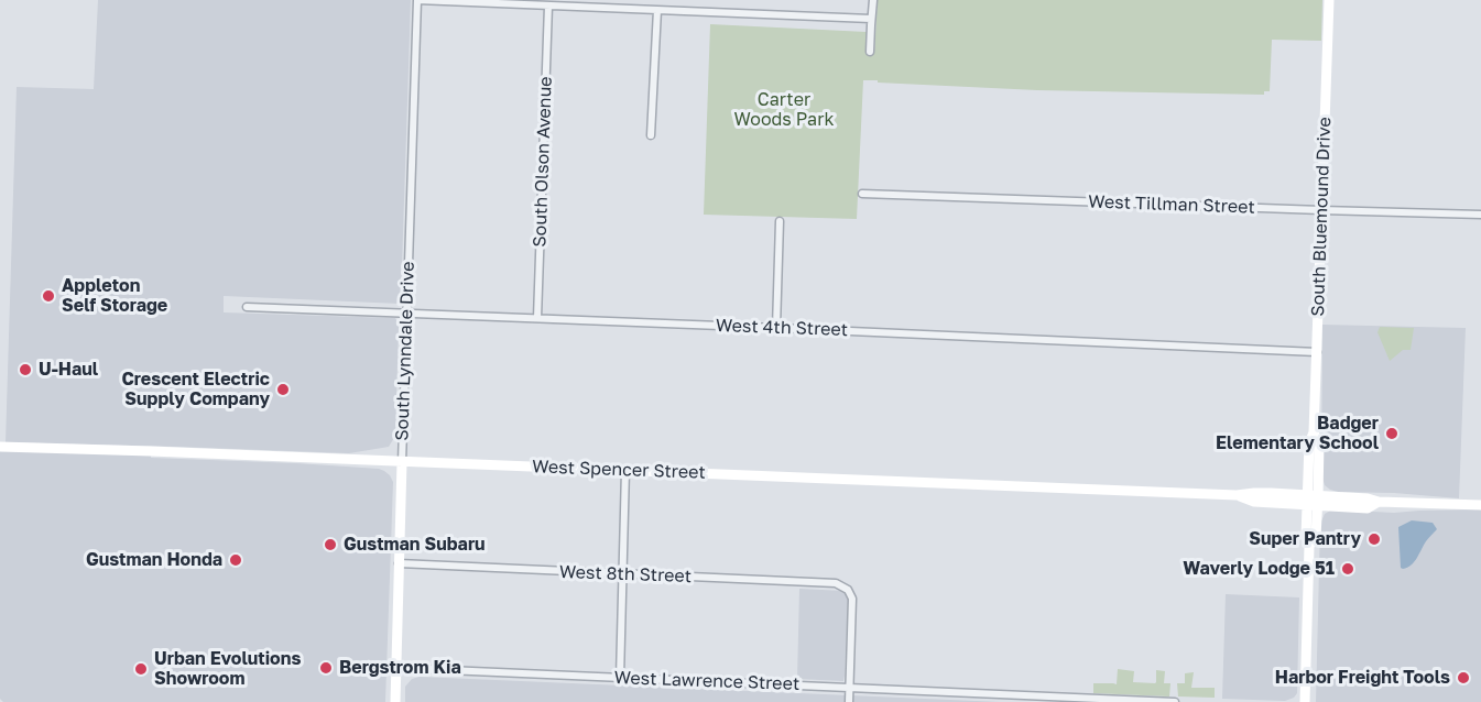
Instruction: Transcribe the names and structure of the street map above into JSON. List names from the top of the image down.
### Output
{
  "streets": {
    "street": [
      "South Olson Avenue",
      "West Tillman Street",
      "South Bluemound Drive",
      "West 4th Street",
      "South Lynndale Drive",
      "West Spencer Street",
      "West 8th Street",
      "West Lawrence Street"
    ]
  },
  "crossings": [
    ["South Olson Avenue", "West 4th Street"],
    ["West Tillman Street", "South Bluemound Drive"],
    ["South Bluemound Drive", "West 4th Street"],
    ["South Bluemound Drive", "West Spencer Street"],
    ["West 4th Street", "South Lynndale Drive"],
    ["South Lynndale Drive", "West Spencer Street"],
    ["South Lynndale Drive", "West 8th Street"],
    ["South Lynndale Drive", "West Lawrence Street"],
    ["West 8th Street", "West Lawrence Street"]
  ],
  "parks": ["Carter Woods Park"],
  "places": [
    "Appleton Self Storage",
    "U-Haul",
    "Crescent Electric Supply Company",
    "Badger Elementary School",
    "Super Pantry",
    "Gustman Subaru",
    "Gustman Honda",
    "Waverly Lodge 51",
    "Bergstrom Kia",
    "Urban Evolutions Showroom",
    "Harbor Freight Tools"
  ]
}
